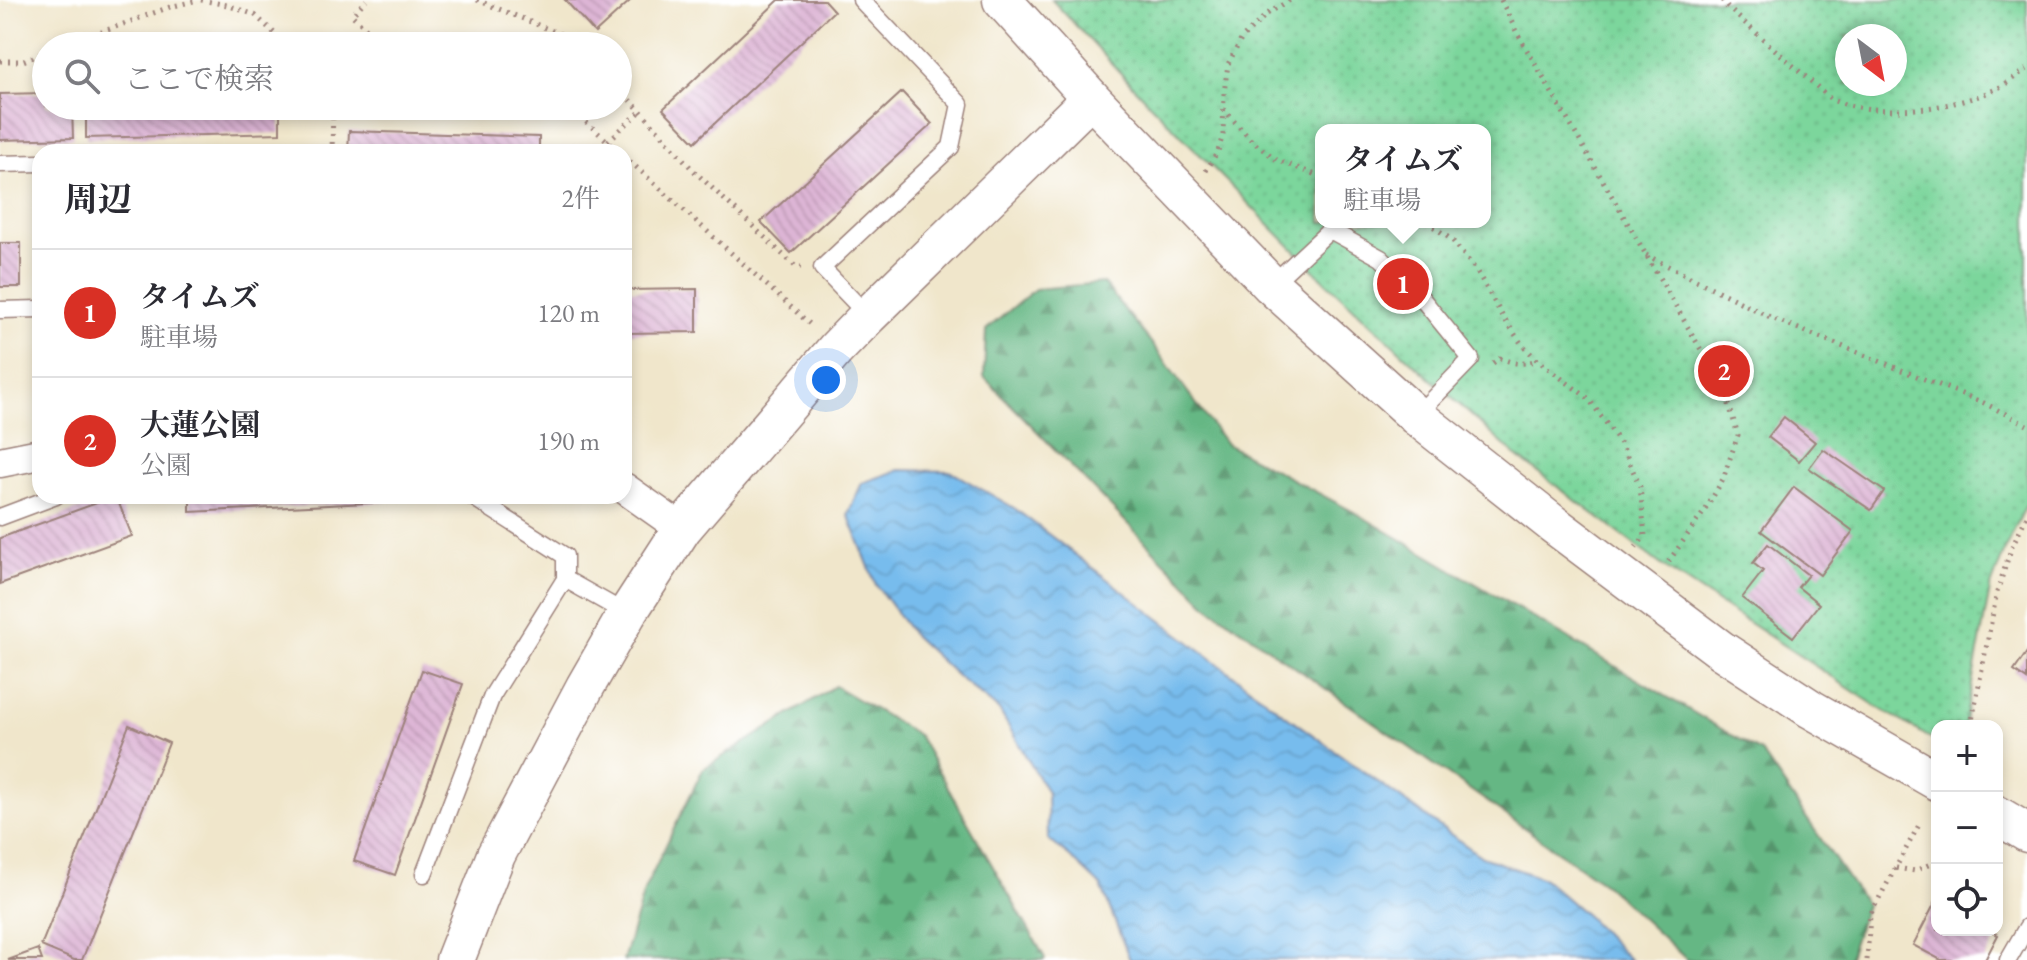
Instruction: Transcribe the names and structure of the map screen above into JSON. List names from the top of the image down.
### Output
{
  "north": "bottom right",
  "page": {
    "search": "ここで検索",
    "popup": ["タイムズ", "駐車場"],
    "heading": ["周辺", "2件"],
    "list": [
      {
        "mark": "1",
        "name": "タイムズ",
        "note": "駐車場",
        "value": "120 m"
      },
      {
        "mark": "2",
        "name": "大蓮公園",
        "note": "公園",
        "value": "190 m"
      }
    ],
    "pins": ["1", "2"],
    "map_buttons": ["+", "−"]
  }
}
